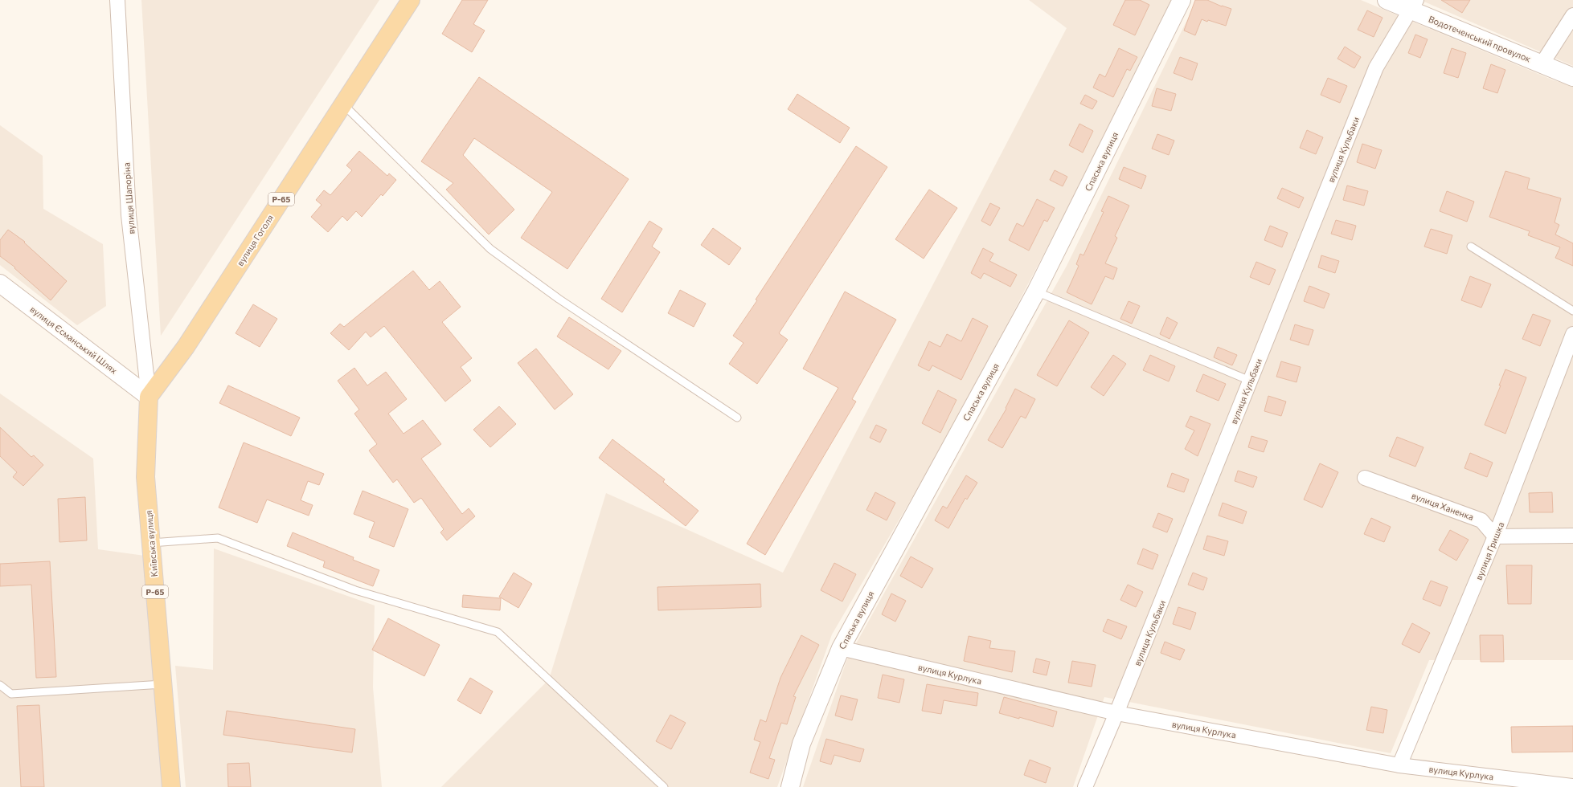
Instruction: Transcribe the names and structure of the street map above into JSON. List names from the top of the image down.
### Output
{
  "streets": {
    "main road": ["Р-65", "вулиця Гоголя", "Київська вулиця"],
    "street": [
      "Водотеченський провулок",
      "вулиця Кульбаки",
      "Спаська вулиця",
      "вулиця Шапоріна",
      "вулиця Єсманський Шлях",
      "вулиця Ханенка",
      "вулиця Гришка",
      "вулиця Курлука"
    ]
  },
  "crossings": [
    ["Водотеченський провулок", "вулиця Кульбаки"],
    ["вулиця Кульбаки", "вулиця Курлука"],
    ["Спаська вулиця", "вулиця Курлука"],
    ["вулиця Шапоріна", "вулиця Гоголя"],
    ["вулиця Шапоріна", "вулиця Єсманський Шлях"],
    ["вулиця Шапоріна", "Київська вулиця"],
    ["вулиця Гоголя", "вулиця Єсманський Шлях"],
    ["вулиця Гоголя", "Київська вулиця"],
    ["вулиця Єсманський Шлях", "Київська вулиця"],
    ["вулиця Ханенка", "вулиця Гришка"],
    ["вулиця Гришка", "вулиця Курлука"]
  ]
}
